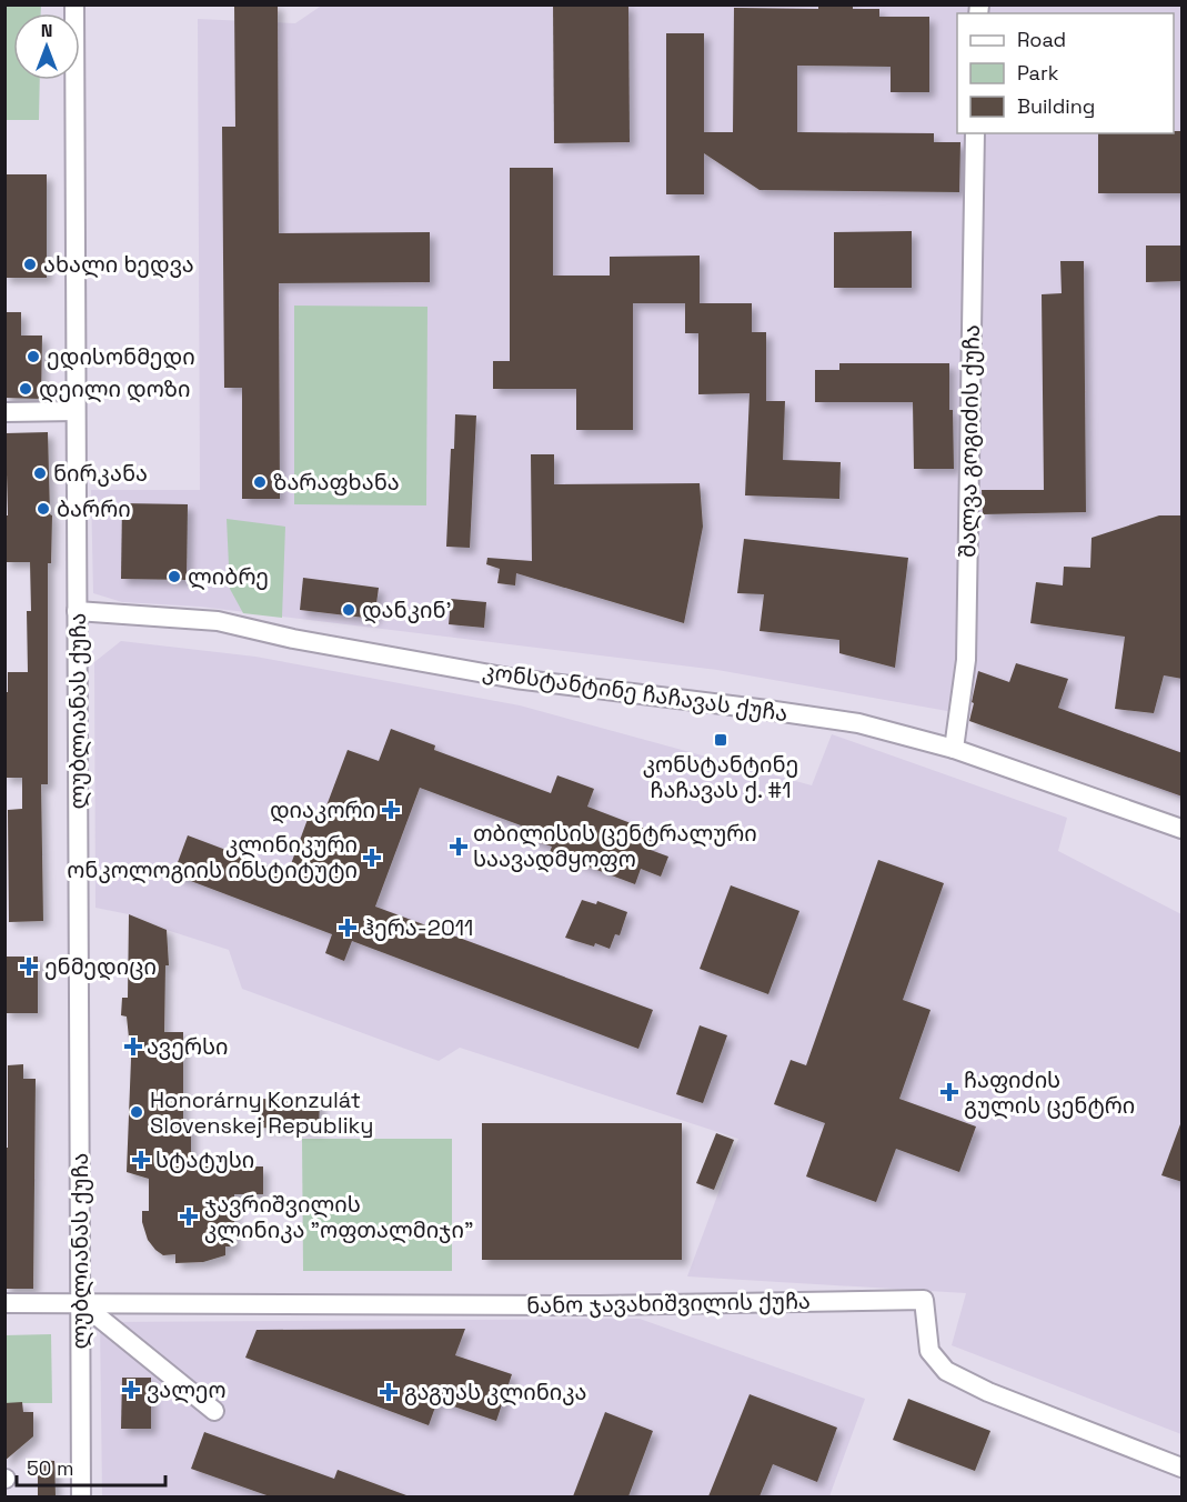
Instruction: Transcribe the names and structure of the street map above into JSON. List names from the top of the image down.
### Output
{
  "streets": {
    "street": [
      "შალვა გოგიძის ქუჩა",
      "კონსტანტინე ჩაჩავას ქუჩა",
      "ლუბლიანას ქუჩა",
      "ნანო ჯავახიშვილის ქუჩა"
    ]
  },
  "crossings": [
    ["შალვა გოგიძის ქუჩა", "კონსტანტინე ჩაჩავას ქუჩა"],
    ["კონსტანტინე ჩაჩავას ქუჩა", "ლუბლიანას ქუჩა"],
    ["ლუბლიანას ქუჩა", "ნანო ჯავახიშვილის ქუჩა"]
  ],
  "places": {
    "other": [
      "ახალი ხედვა",
      "ედისონმედი",
      "დეილი დოზი",
      "ნირკანა",
      "ზარაფხანა",
      "ბარრი",
      "ლიბრე",
      "დანკინ'",
      "Honorárny Konzulát Slovenskej Republiky"
    ],
    "transit": ["კონსტანტინე ჩაჩავას ქ. #1"],
    "health": [
      "დიაკორი",
      "თბილისის ცენტრალური საავადმყოფო",
      "კლინიკური ონკოლოგიის ინსტიტუტი",
      "ჰერა-2011",
      "ენმედიცი",
      "ავერსი",
      "ჩაფიძის გულის ცენტრი",
      "სტატუსი",
      "ჯავრიშვილის კლინიკა \"ოფთალმიჯი\"",
      "ვალეო",
      "გაგუას კლინიკა"
    ]
  },
  "legend": ["Road", "Park", "Building"],
  "scale_bar": "50 m",
  "north": "top"
}
